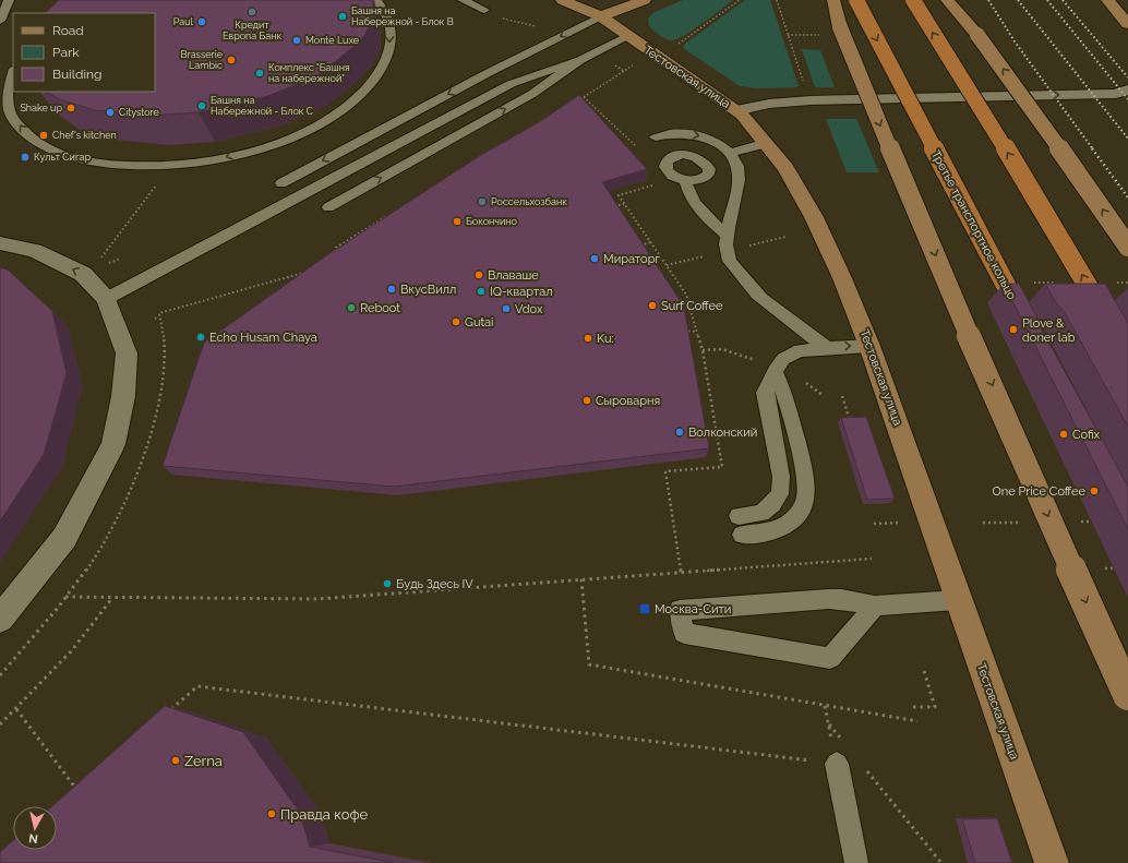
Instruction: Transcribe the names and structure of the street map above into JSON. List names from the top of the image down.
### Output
{
  "streets": {
    "main road": ["Тестовская улица", "Третье транспортное кольцо"]
  },
  "places": {
    "other": [
      "Кредит Европа Банк",
      "Башня на Набережной - Блок В",
      "Paul",
      "Monte Luxe",
      "Brasserie Lambic",
      "Комплекс \"Башня на набережной\"",
      "Башня на Набережной - Блок С",
      "Shake up",
      "Citystore",
      "Chef's kitchen",
      "Культ Сигар",
      "Россельхозбанк",
      "Бокончино",
      "Мираторг",
      "Влаваше",
      "ВкусВилл",
      "IQ-квартал",
      "Surf Coffee",
      "Reboot",
      "Vdox",
      "Gutai",
      "Plove & doner lab",
      "Echo Husam Chaya",
      "Ku:",
      "Сыроварня",
      "Волконский",
      "Cofix",
      "One Price Coffee",
      "Будь Здесь IV",
      "Zerna",
      "Правда кофе"
    ],
    "transit": ["Москва-Сити"]
  },
  "legend": ["Road", "Park", "Building"],
  "north": "bottom"
}
